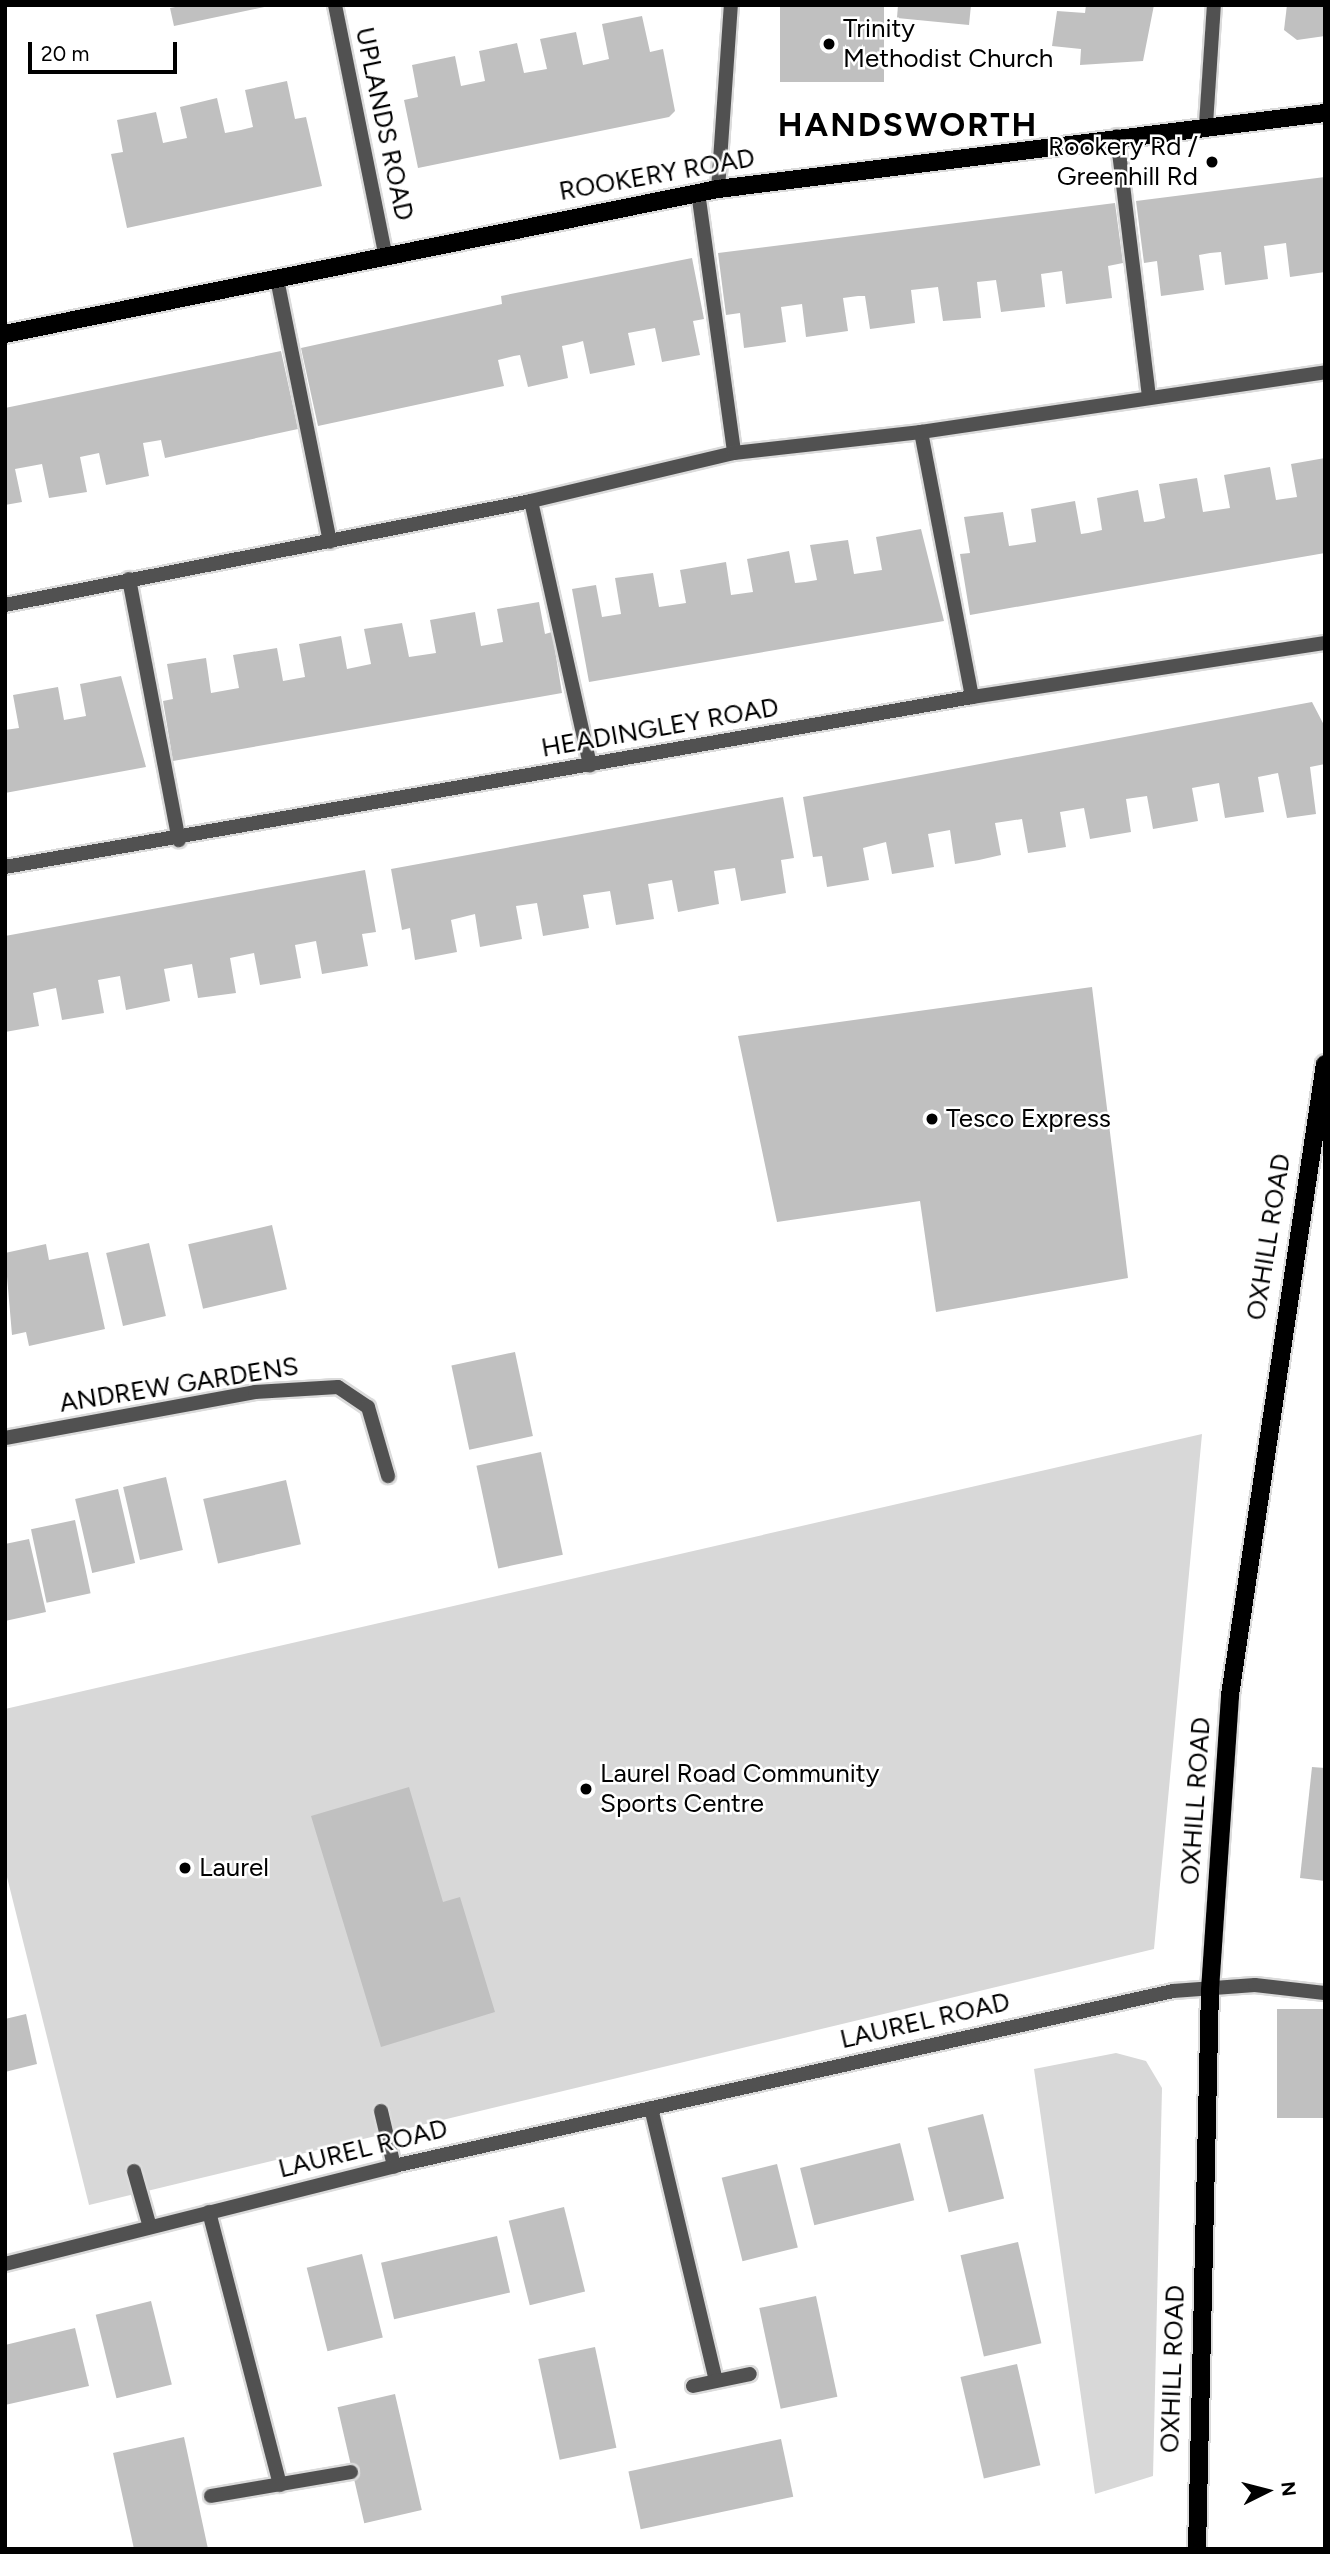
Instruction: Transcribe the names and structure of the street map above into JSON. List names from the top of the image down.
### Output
{
  "streets": {
    "main road": ["ROOKERY ROAD", "OXHILL ROAD"],
    "street": [
      "UPLANDS ROAD",
      "HEADINGLEY ROAD",
      "ANDREW GARDENS",
      "LAUREL ROAD"
    ]
  },
  "crossings": [
    ["UPLANDS ROAD", "ROOKERY ROAD"],
    ["OXHILL ROAD", "LAUREL ROAD"]
  ],
  "districts": ["HANDSWORTH"],
  "places": [
    "Trinity Methodist Church",
    "Rookery Rd / Greenhill Rd",
    "Tesco Express",
    "Laurel Road Community Sports Centre",
    "Laurel"
  ],
  "scale_bar": "20 m",
  "north": "right"
}
